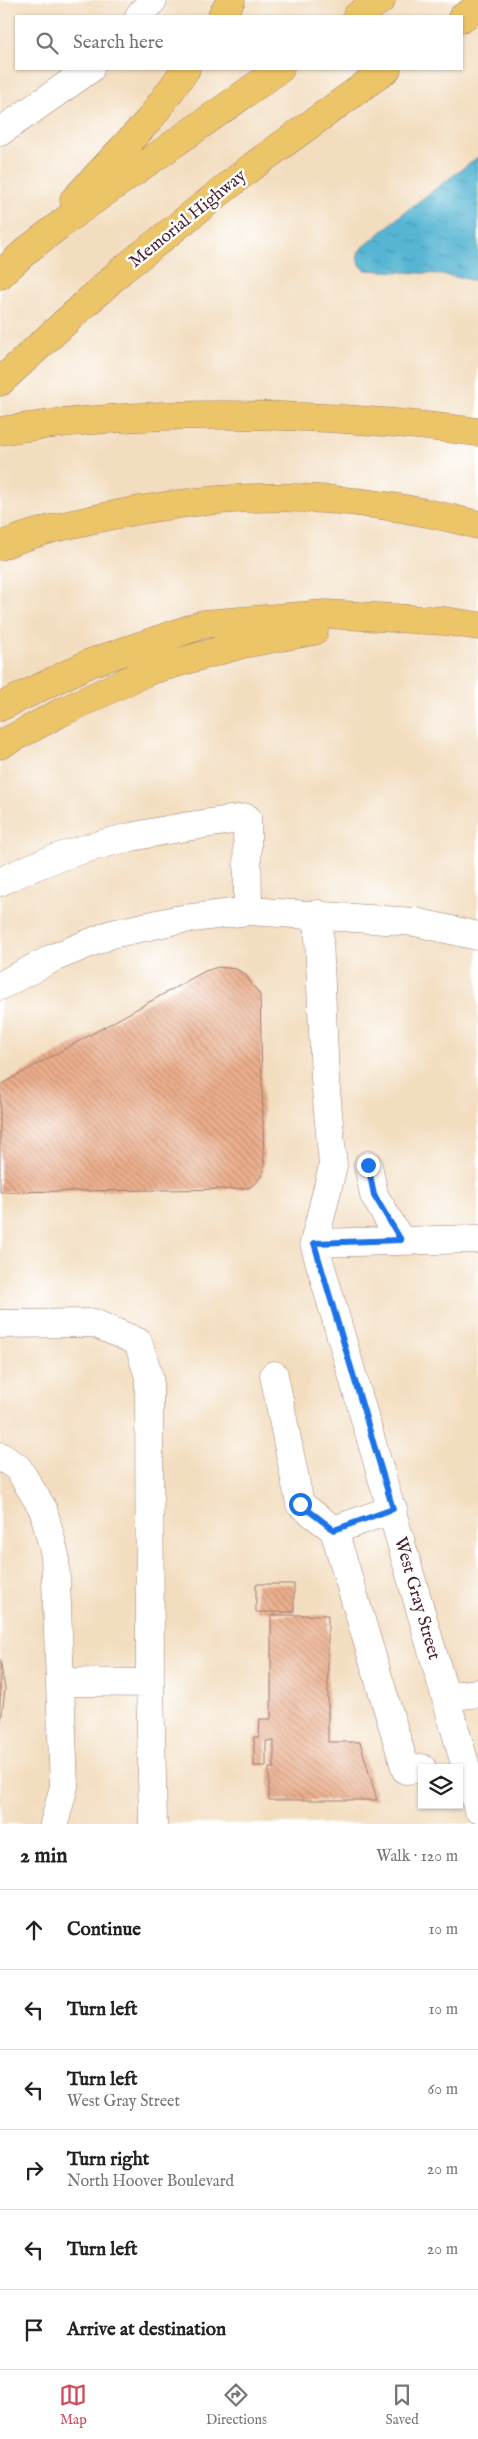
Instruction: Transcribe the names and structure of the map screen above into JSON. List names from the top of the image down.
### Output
{
  "streets": {
    "highway": ["Memorial Highway"],
    "street": ["West Gray Street"]
  },
  "page": {
    "search": "Search here",
    "heading": ["2 min", "Walk · 120 m"],
    "list": [
      ["Continue", "10 m"],
      ["Turn left", "10 m"],
      ["Turn left", "West Gray Street", "60 m"],
      ["Turn right", "North Hoover Boulevard", "20 m"],
      ["Turn left", "20 m"],
      "Arrive at destination"
    ],
    "nav": ["Map", "Directions", "Saved"]
  }
}
